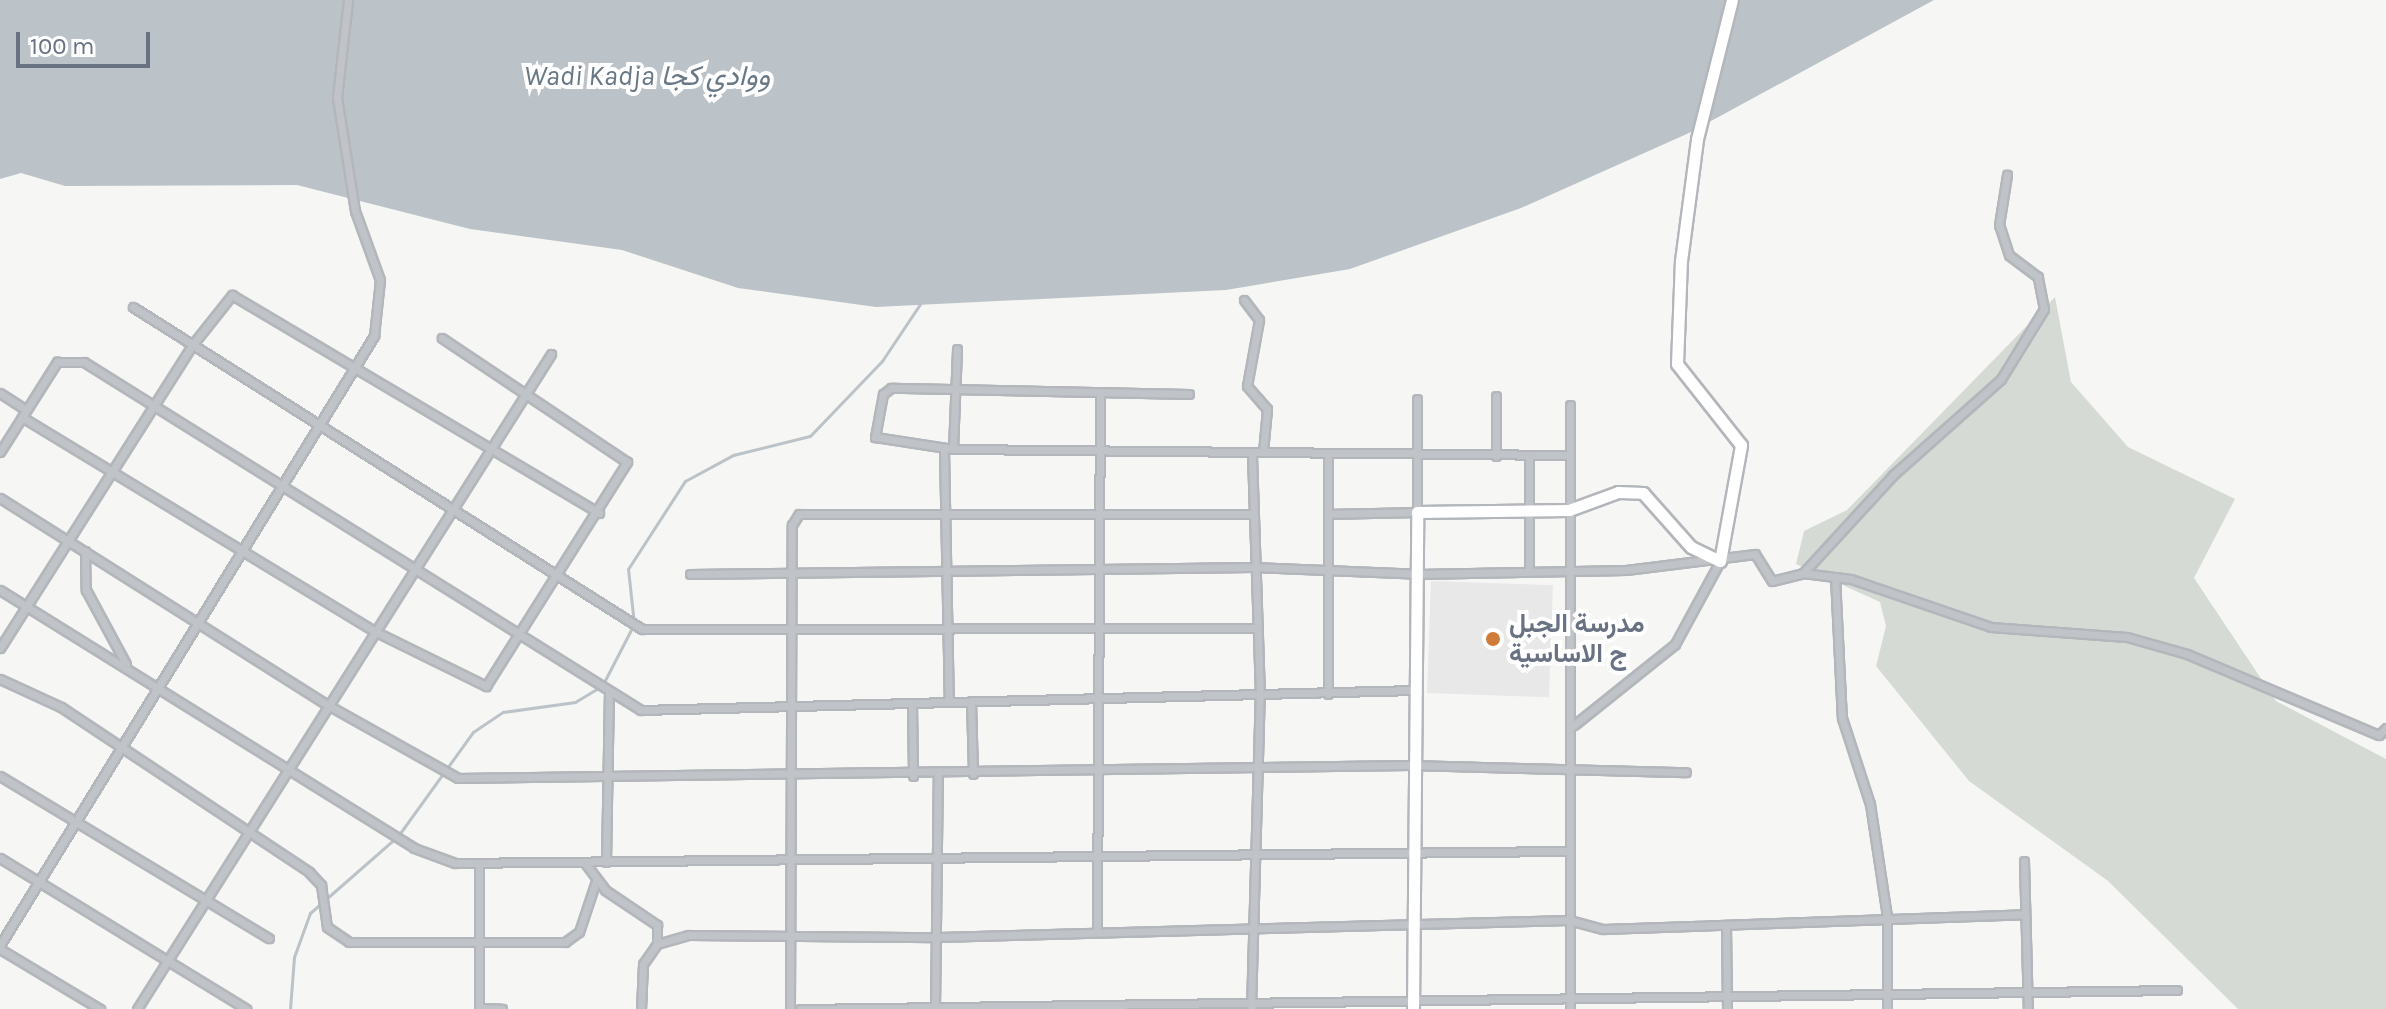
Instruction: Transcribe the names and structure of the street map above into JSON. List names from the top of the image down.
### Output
{
  "water": ["Wadi Kadja ووادي كجا"],
  "places": ["مدرسة الجبل ج الاساسية"],
  "scale_bar": "100 m"
}
